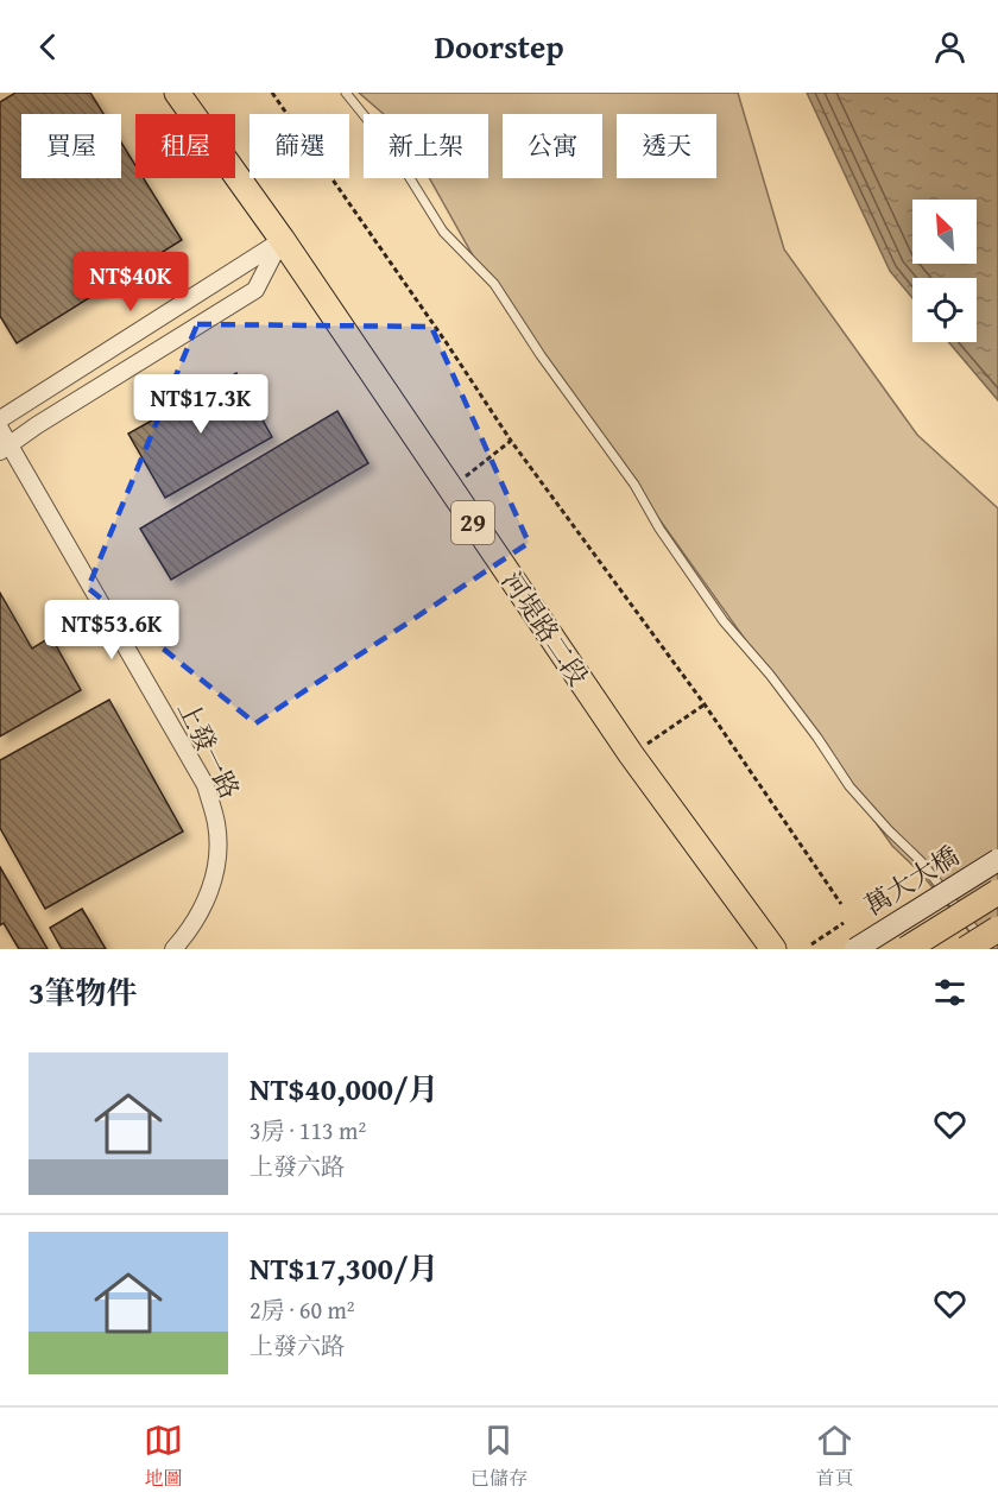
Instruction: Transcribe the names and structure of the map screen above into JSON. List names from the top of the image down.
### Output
{
  "streets": {
    "main road": ["29", "河堤路二段", "萬大大橋"],
    "street": ["上發一路"]
  },
  "north": "top left",
  "page": {
    "header": "Doorstep",
    "chip": [
      "買屋",
      "租屋",
      "篩選",
      "新上架",
      "公寓",
      "透天"
    ],
    "price": ["NT$40K", "NT$17.3K", "NT$53.6K"],
    "heading": "3筆物件",
    "list": [
      {
        "name": "NT$40,000/月",
        "note": "3房 · 113 m² · 上發六路"
      },
      {
        "name": "NT$17,300/月",
        "note": "2房 · 60 m² · 上發六路"
      }
    ],
    "tabs": ["地圖", "已儲存", "首頁"]
  }
}
